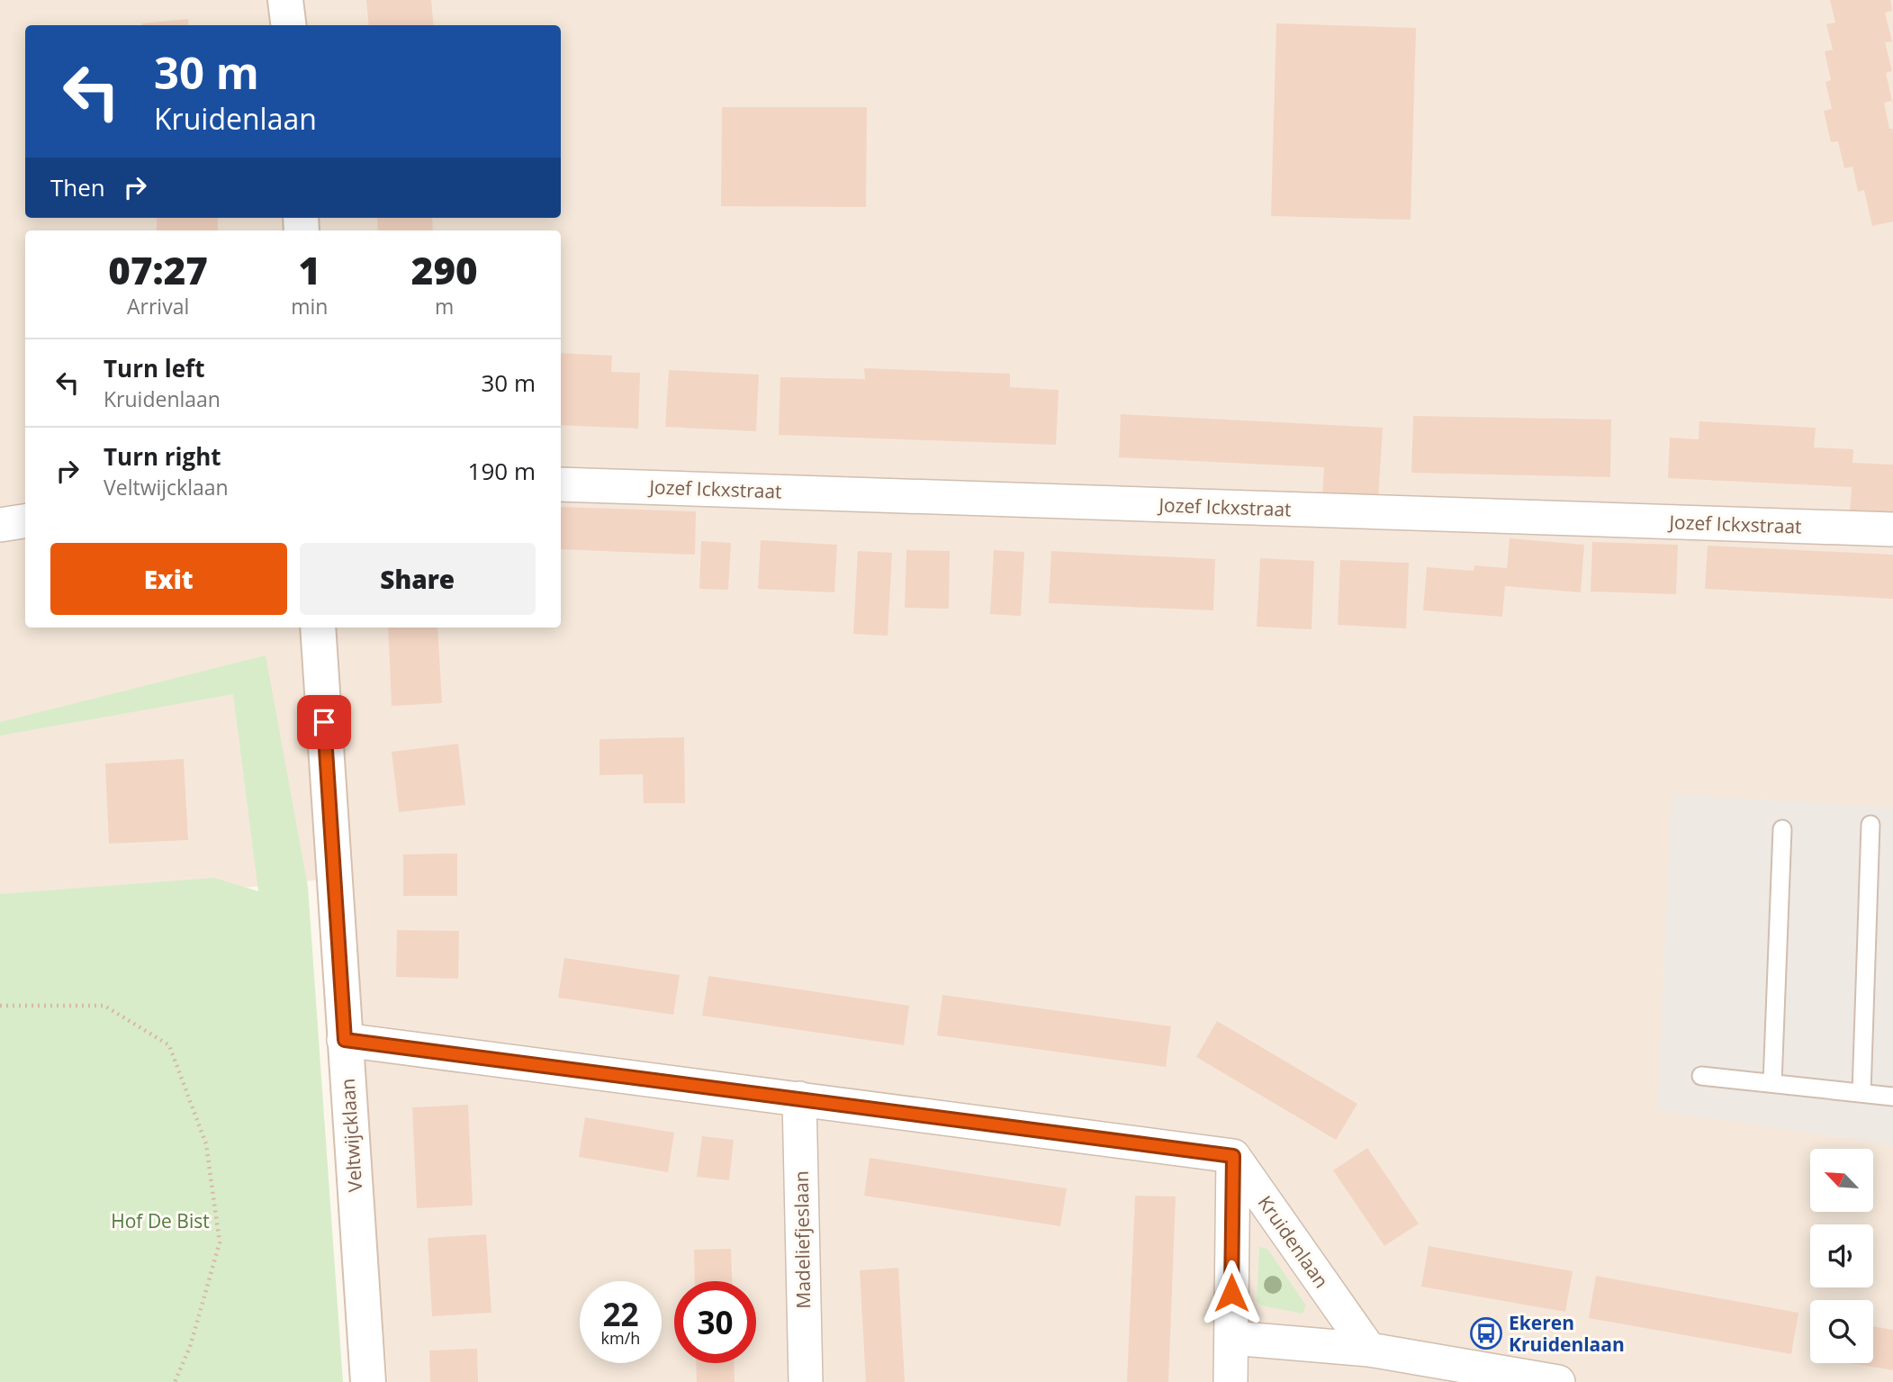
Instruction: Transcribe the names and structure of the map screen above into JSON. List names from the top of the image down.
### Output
{
  "streets": {
    "street": [
      "Jozef Ickxstraat",
      "Veltwijcklaan",
      "Madeliefjeslaan",
      "Kruidenlaan"
    ]
  },
  "parks": ["Hof De Bist"],
  "places": {
    "bus stop": ["Ekeren Kruidenlaan"]
  },
  "north": "top left",
  "page": {
    "turn": ["30 m", "Kruidenlaan"],
    "then": "Then",
    "eta": [
      "07:27",
      "Arrival",
      "1",
      "min",
      "290",
      "m"
    ],
    "list": [
      {
        "name": "Turn left",
        "note": "Kruidenlaan",
        "value": "30 m"
      },
      {
        "name": "Turn right",
        "note": "Veltwijcklaan",
        "value": "190 m"
      }
    ],
    "buttons": ["Exit", "Share"],
    "speed": "22 km/h",
    "limit": "30"
  }
}
